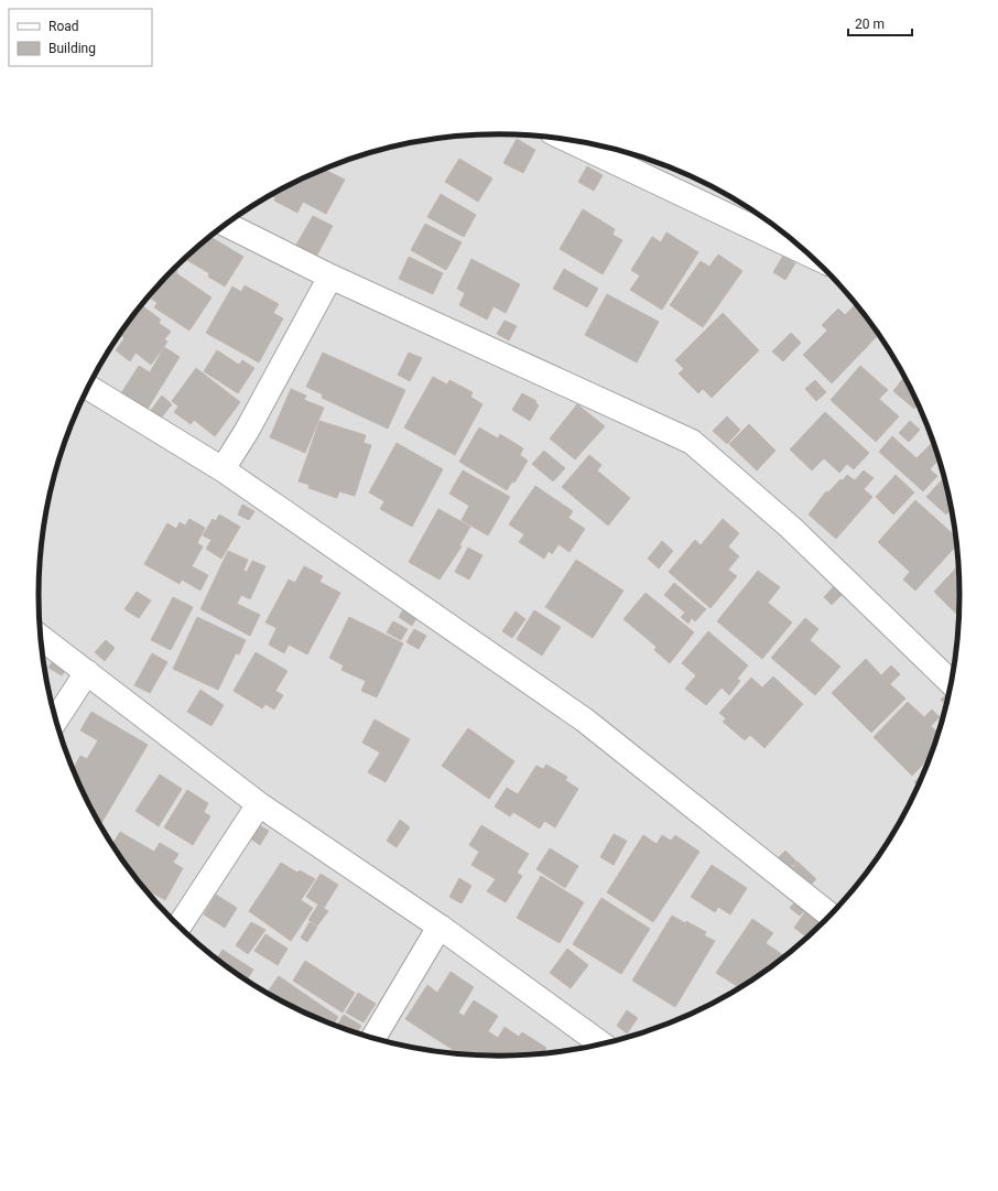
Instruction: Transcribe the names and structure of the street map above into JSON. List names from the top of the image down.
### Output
{
  "legend": ["Road", "Building"],
  "scale_bar": "20 m"
}
